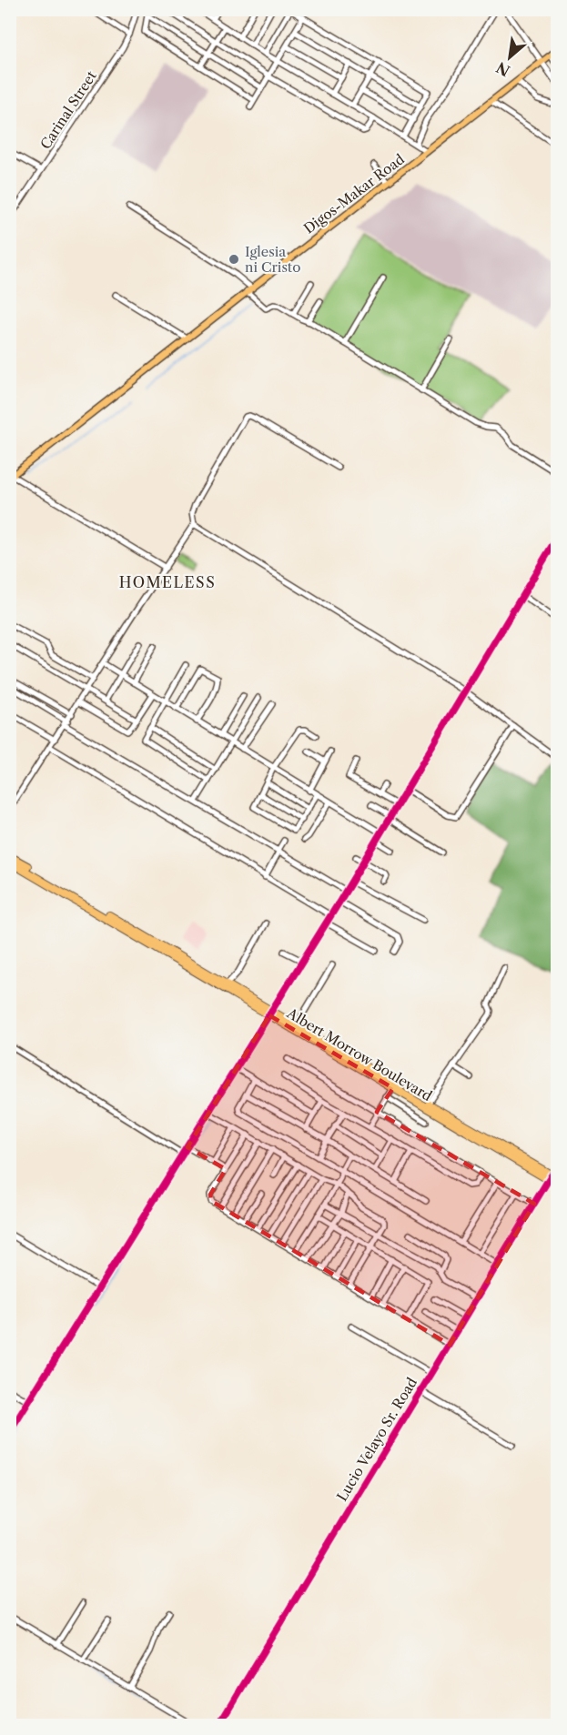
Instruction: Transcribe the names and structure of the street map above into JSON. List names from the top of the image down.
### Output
{
  "streets": {
    "highway": ["Albert Morrow Boulevard"],
    "main road": ["Digos-Makar Road", "Lucio Velayo Sr. Road"],
    "street": ["Carinal Street"]
  },
  "crossings": [
    ["Albert Morrow Boulevard", "Lucio Velayo Sr. Road"]
  ],
  "districts": ["HOMELESS"],
  "places": ["Iglesia ni Cristo"],
  "north": "bottom left"
}
